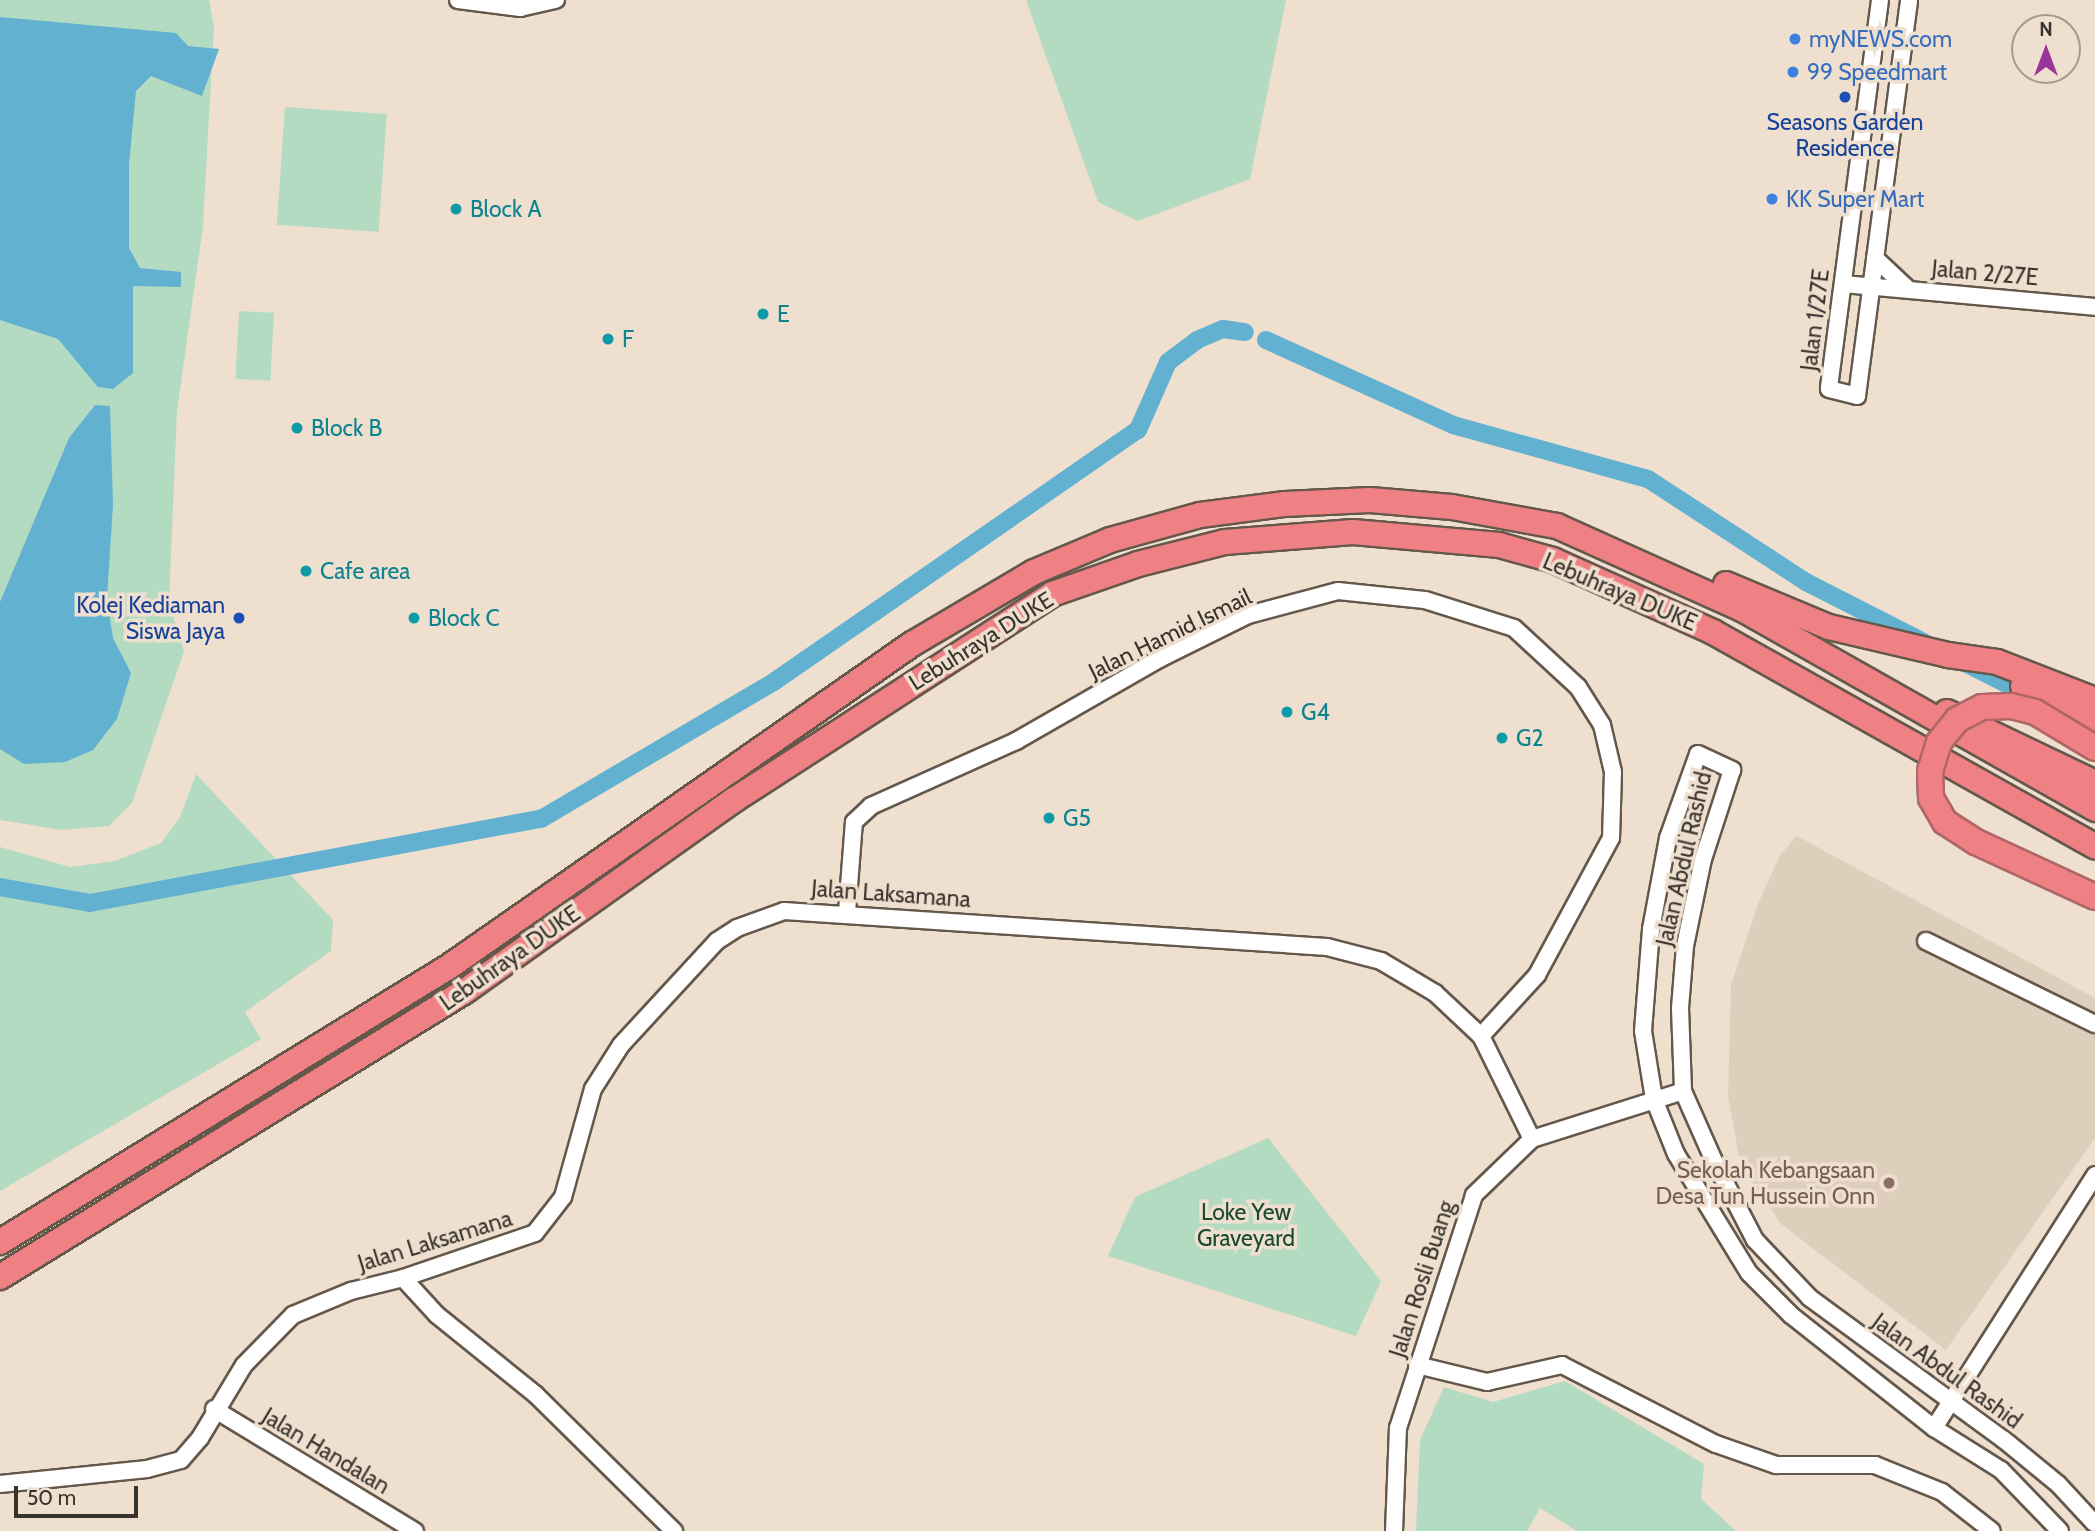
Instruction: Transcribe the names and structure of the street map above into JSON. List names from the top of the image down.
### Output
{
  "streets": {
    "highway": ["Lebuhraya DUKE"],
    "street": [
      "Jalan 2/27E",
      "Jalan 1/27E",
      "Jalan Hamid Ismail",
      "Jalan Abdul Rashid",
      "Jalan Laksamana",
      "Jalan Rosli Buang",
      "Jalan Handalan"
    ]
  },
  "crossings": [
    ["Jalan 2/27E", "Jalan 1/27E"],
    ["Jalan Hamid Ismail", "Jalan Laksamana"],
    ["Jalan Abdul Rashid", "Jalan Rosli Buang"],
    ["Jalan Laksamana", "Jalan Rosli Buang"],
    ["Jalan Laksamana", "Jalan Handalan"]
  ],
  "parks": ["Loke Yew Graveyard"],
  "places": [
    "myNEWS.com",
    "99 Speedmart",
    "Seasons Garden Residence",
    "KK Super Mart",
    "Block A",
    "E",
    "F",
    "Block B",
    "Cafe area",
    "Kolej Kediaman Siswa Jaya",
    "Block C",
    "G4",
    "G2",
    "G5",
    "Sekolah Kebangsaan Desa Tun Hussein Onn"
  ],
  "scale_bar": "50 m",
  "north": "top"
}
